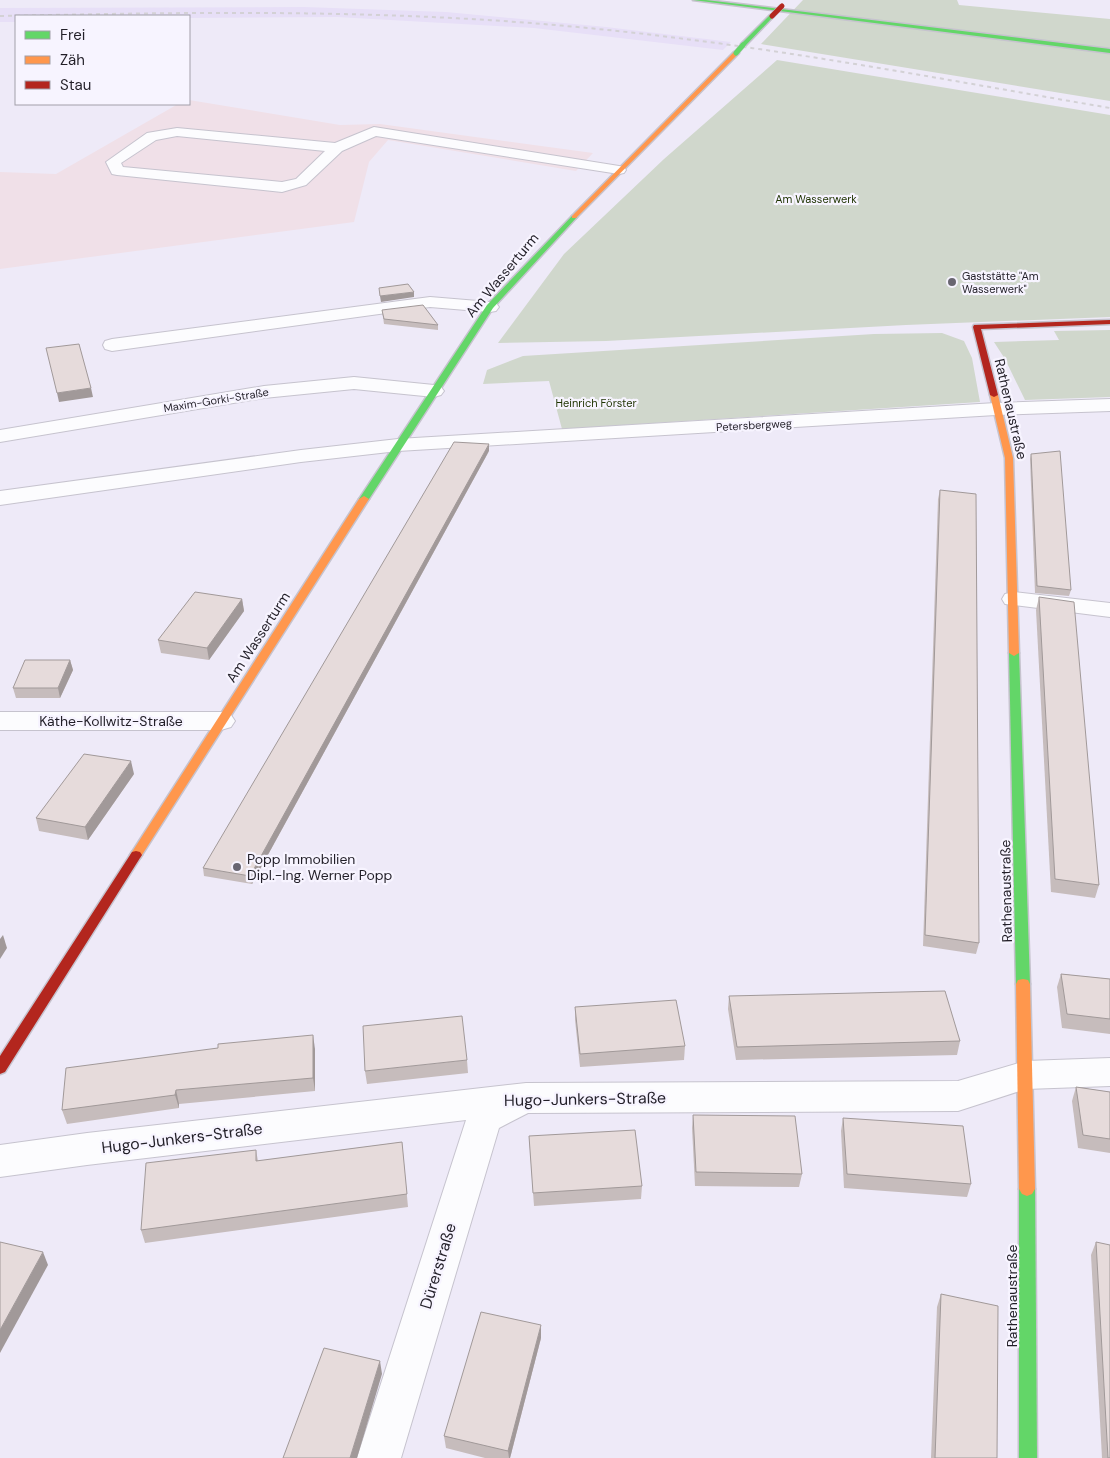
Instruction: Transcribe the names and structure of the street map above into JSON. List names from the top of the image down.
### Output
{
  "streets": {
    "street": [
      "Am Wasserturm",
      "Maxim-Gorki-Straße",
      "Rathenaustraße",
      "Petersbergweg",
      "Käthe-Kollwitz-Straße",
      "Hugo-Junkers-Straße",
      "Dürerstraße"
    ]
  },
  "crossings": [
    ["Am Wasserturm", "Maxim-Gorki-Straße"],
    ["Am Wasserturm", "Petersbergweg"],
    ["Am Wasserturm", "Käthe-Kollwitz-Straße"],
    ["Rathenaustraße", "Petersbergweg"],
    ["Rathenaustraße", "Hugo-Junkers-Straße"],
    ["Hugo-Junkers-Straße", "Dürerstraße"]
  ],
  "parks": ["Am Wasserwerk", "Heinrich Förster"],
  "places": ["Gaststätte \"Am Wasserwerk\"", "Popp Immobilien Dipl.-Ing. Werner Popp"],
  "legend": ["Frei", "Zäh", "Stau"]
}
